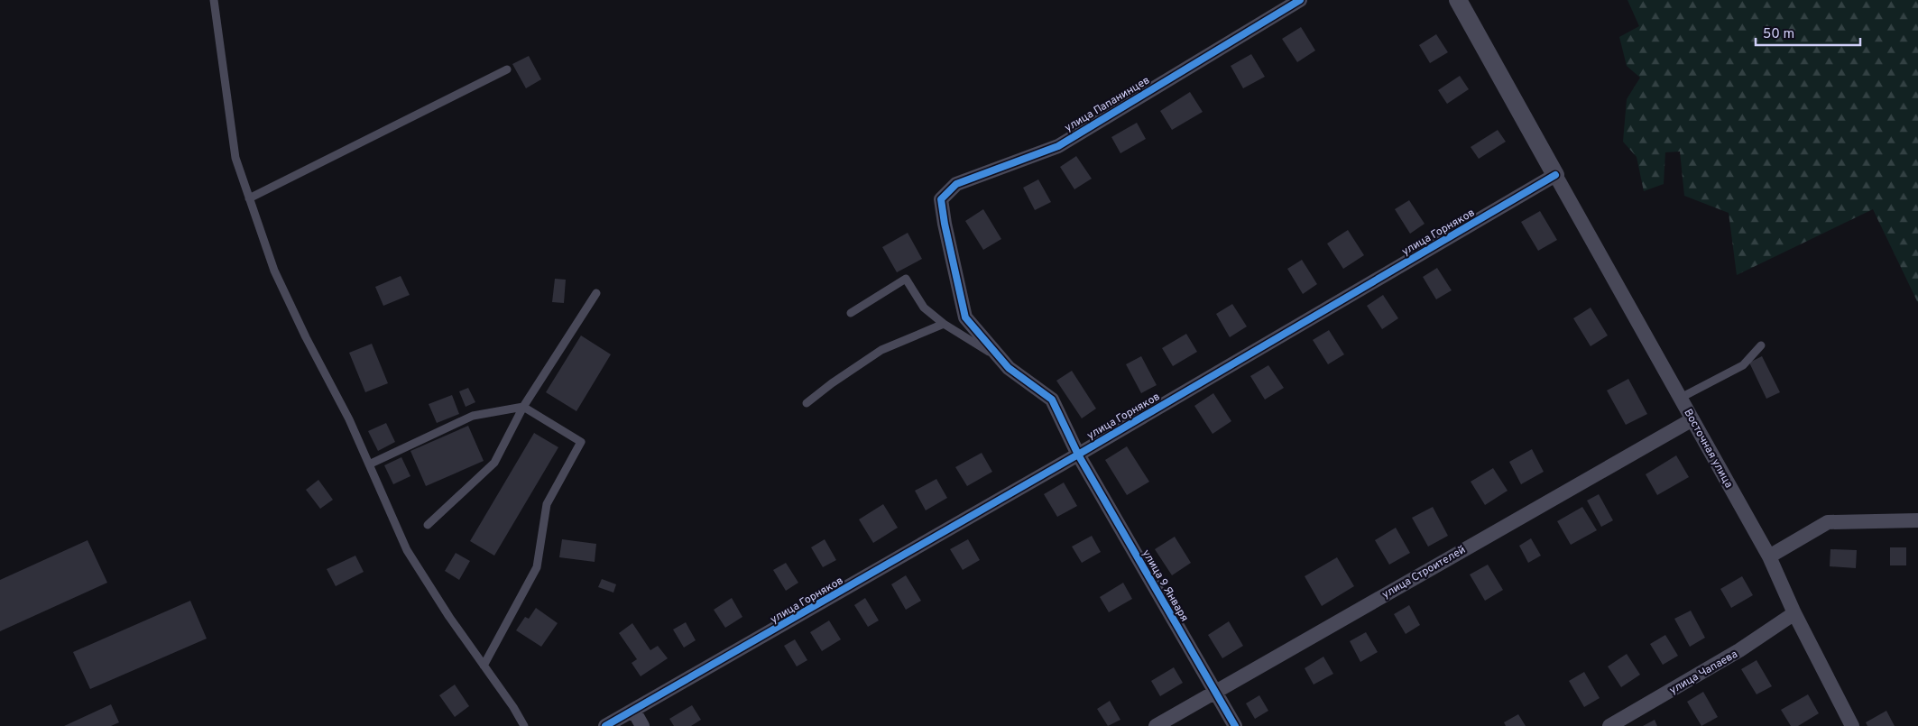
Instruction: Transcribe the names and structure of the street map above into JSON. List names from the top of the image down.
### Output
{
  "streets": {
    "street": [
      "улица Папанинцев",
      "улица Горняков",
      "Восточная улица",
      "улица Строителей",
      "улица 9 Января",
      "улица Чапаева"
    ]
  },
  "crossings": [
    ["улица Папанинцев", "улица 9 Января"],
    ["улица Горняков", "Восточная улица"],
    ["улица Горняков", "улица 9 Января"],
    ["Восточная улица", "улица Строителей"],
    ["Восточная улица", "улица Чапаева"],
    ["улица Строителей", "улица 9 Января"]
  ],
  "scale_bar": "50 m"
}
